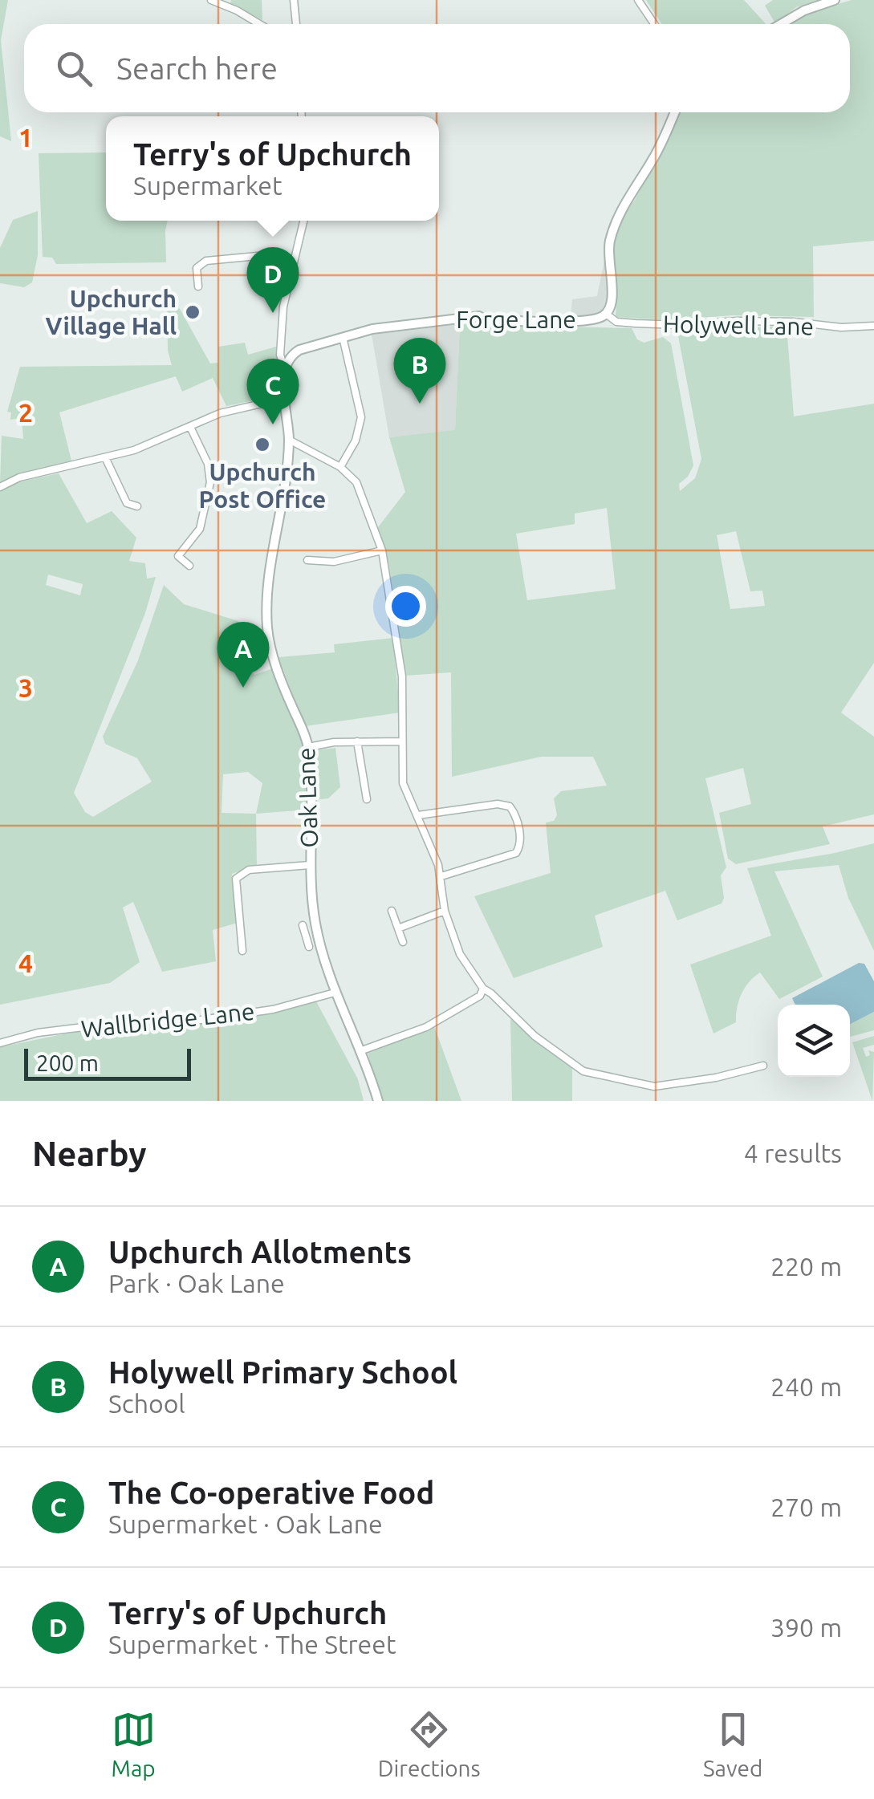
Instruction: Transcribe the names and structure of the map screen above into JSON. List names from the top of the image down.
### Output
{
  "streets": {
    "street": [
      "Forge Lane",
      "Holywell Lane",
      "Oak Lane",
      "Wallbridge Lane"
    ]
  },
  "crossings": [
    ["Forge Lane", "Holywell Lane"],
    ["Forge Lane", "Oak Lane"],
    ["Oak Lane", "Wallbridge Lane"]
  ],
  "places": ["Upchurch Village Hall", "Upchurch Post Office"],
  "scale_bar": "200 m",
  "page": {
    "search": "Search here",
    "popup": ["Terry's of Upchurch", "Supermarket"],
    "pins": [
      "D",
      "B",
      "C",
      "A"
    ],
    "scale": "200 m",
    "heading": ["Nearby", "4 results"],
    "list": [
      {
        "mark": "A",
        "name": "Upchurch Allotments",
        "note": "Park · Oak Lane",
        "value": "220 m"
      },
      {
        "mark": "B",
        "name": "Holywell Primary School",
        "note": "School",
        "value": "240 m"
      },
      {
        "mark": "C",
        "name": "The Co-operative Food",
        "note": "Supermarket · Oak Lane",
        "value": "270 m"
      },
      {
        "mark": "D",
        "name": "Terry's of Upchurch",
        "note": "Supermarket · The Street",
        "value": "390 m"
      }
    ],
    "nav": ["Map", "Directions", "Saved"]
  },
  "grid": {
    "rows": [
      "1",
      "2",
      "3",
      "4"
    ]
  }
}
